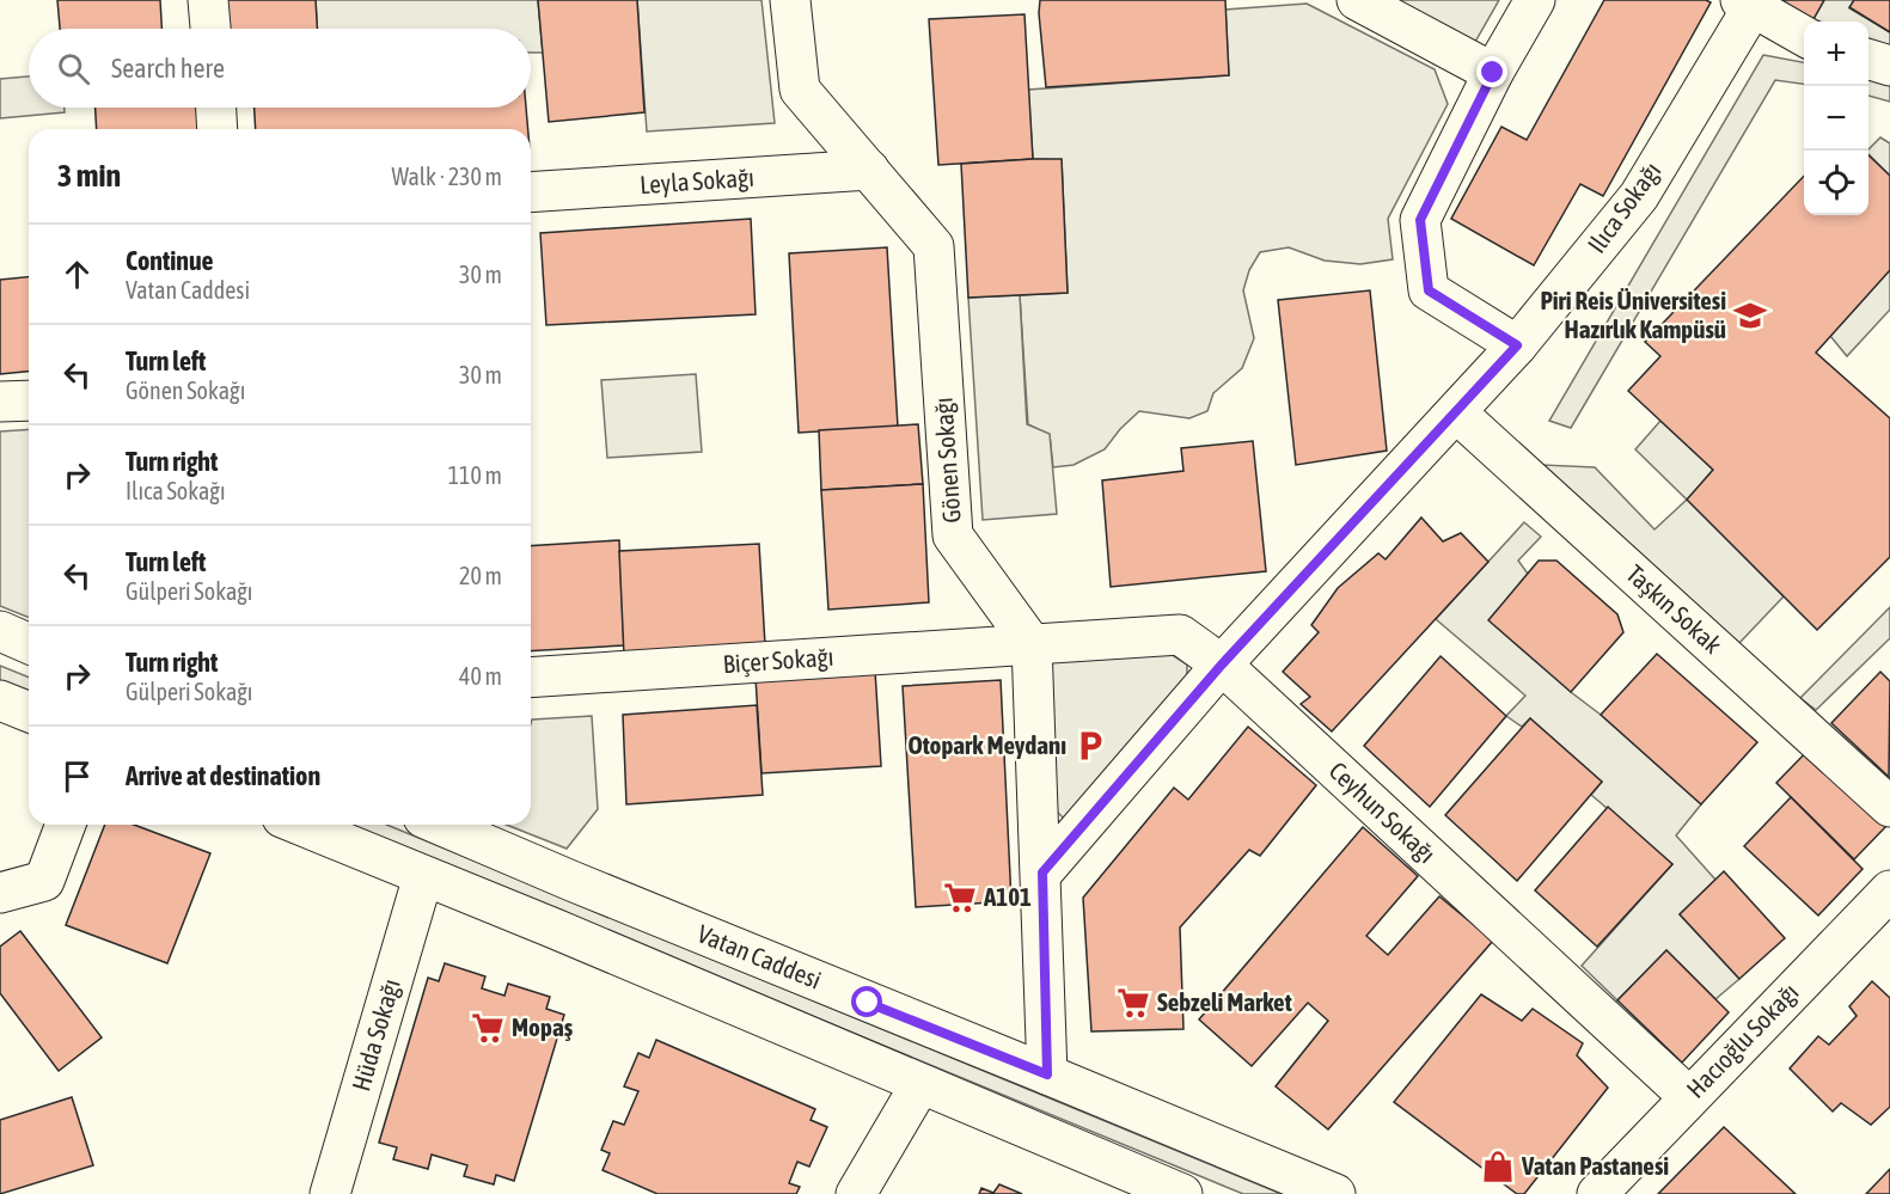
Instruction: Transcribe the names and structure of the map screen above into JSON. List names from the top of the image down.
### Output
{
  "streets": {
    "street": [
      "Leyla Sokağı",
      "Ilıca Sokağı",
      "Gönen Sokağı",
      "Taşkın Sokak",
      "Biçer Sokağı",
      "Ceyhun Sokağı",
      "Vatan Caddesi",
      "Hüda Sokağı",
      "Hacıoğlu Sokağı"
    ]
  },
  "crossings": [
    ["Leyla Sokağı", "Gönen Sokağı"],
    ["Ilıca Sokağı", "Taşkın Sokak"],
    ["Ilıca Sokağı", "Ceyhun Sokağı"],
    ["Gönen Sokağı", "Biçer Sokağı"],
    ["Gönen Sokağı", "Ceyhun Sokağı"],
    ["Biçer Sokağı", "Ceyhun Sokağı"],
    ["Ceyhun Sokağı", "Hacıoğlu Sokağı"]
  ],
  "places": {
    "school or university": ["Piri Reis Üniversitesi Hazırlık Kampüsü"],
    "parking": ["Otopark Meydanı"],
    "supermarket": ["A101", "Sebzeli Market", "Mopaş"],
    "shop": ["Vatan Pastanesi"]
  },
  "page": {
    "map_buttons": ["+", "−"],
    "search": "Search here",
    "heading": ["3 min", "Walk · 230 m"],
    "list": [
      ["Continue", "Vatan Caddesi", "30 m"],
      ["Turn left", "Gönen Sokağı", "30 m"],
      ["Turn right", "Ilıca Sokağı", "110 m"],
      ["Turn left", "Gülperi Sokağı", "20 m"],
      ["Turn right", "Gülperi Sokağı", "40 m"],
      "Arrive at destination"
    ]
  }
}
